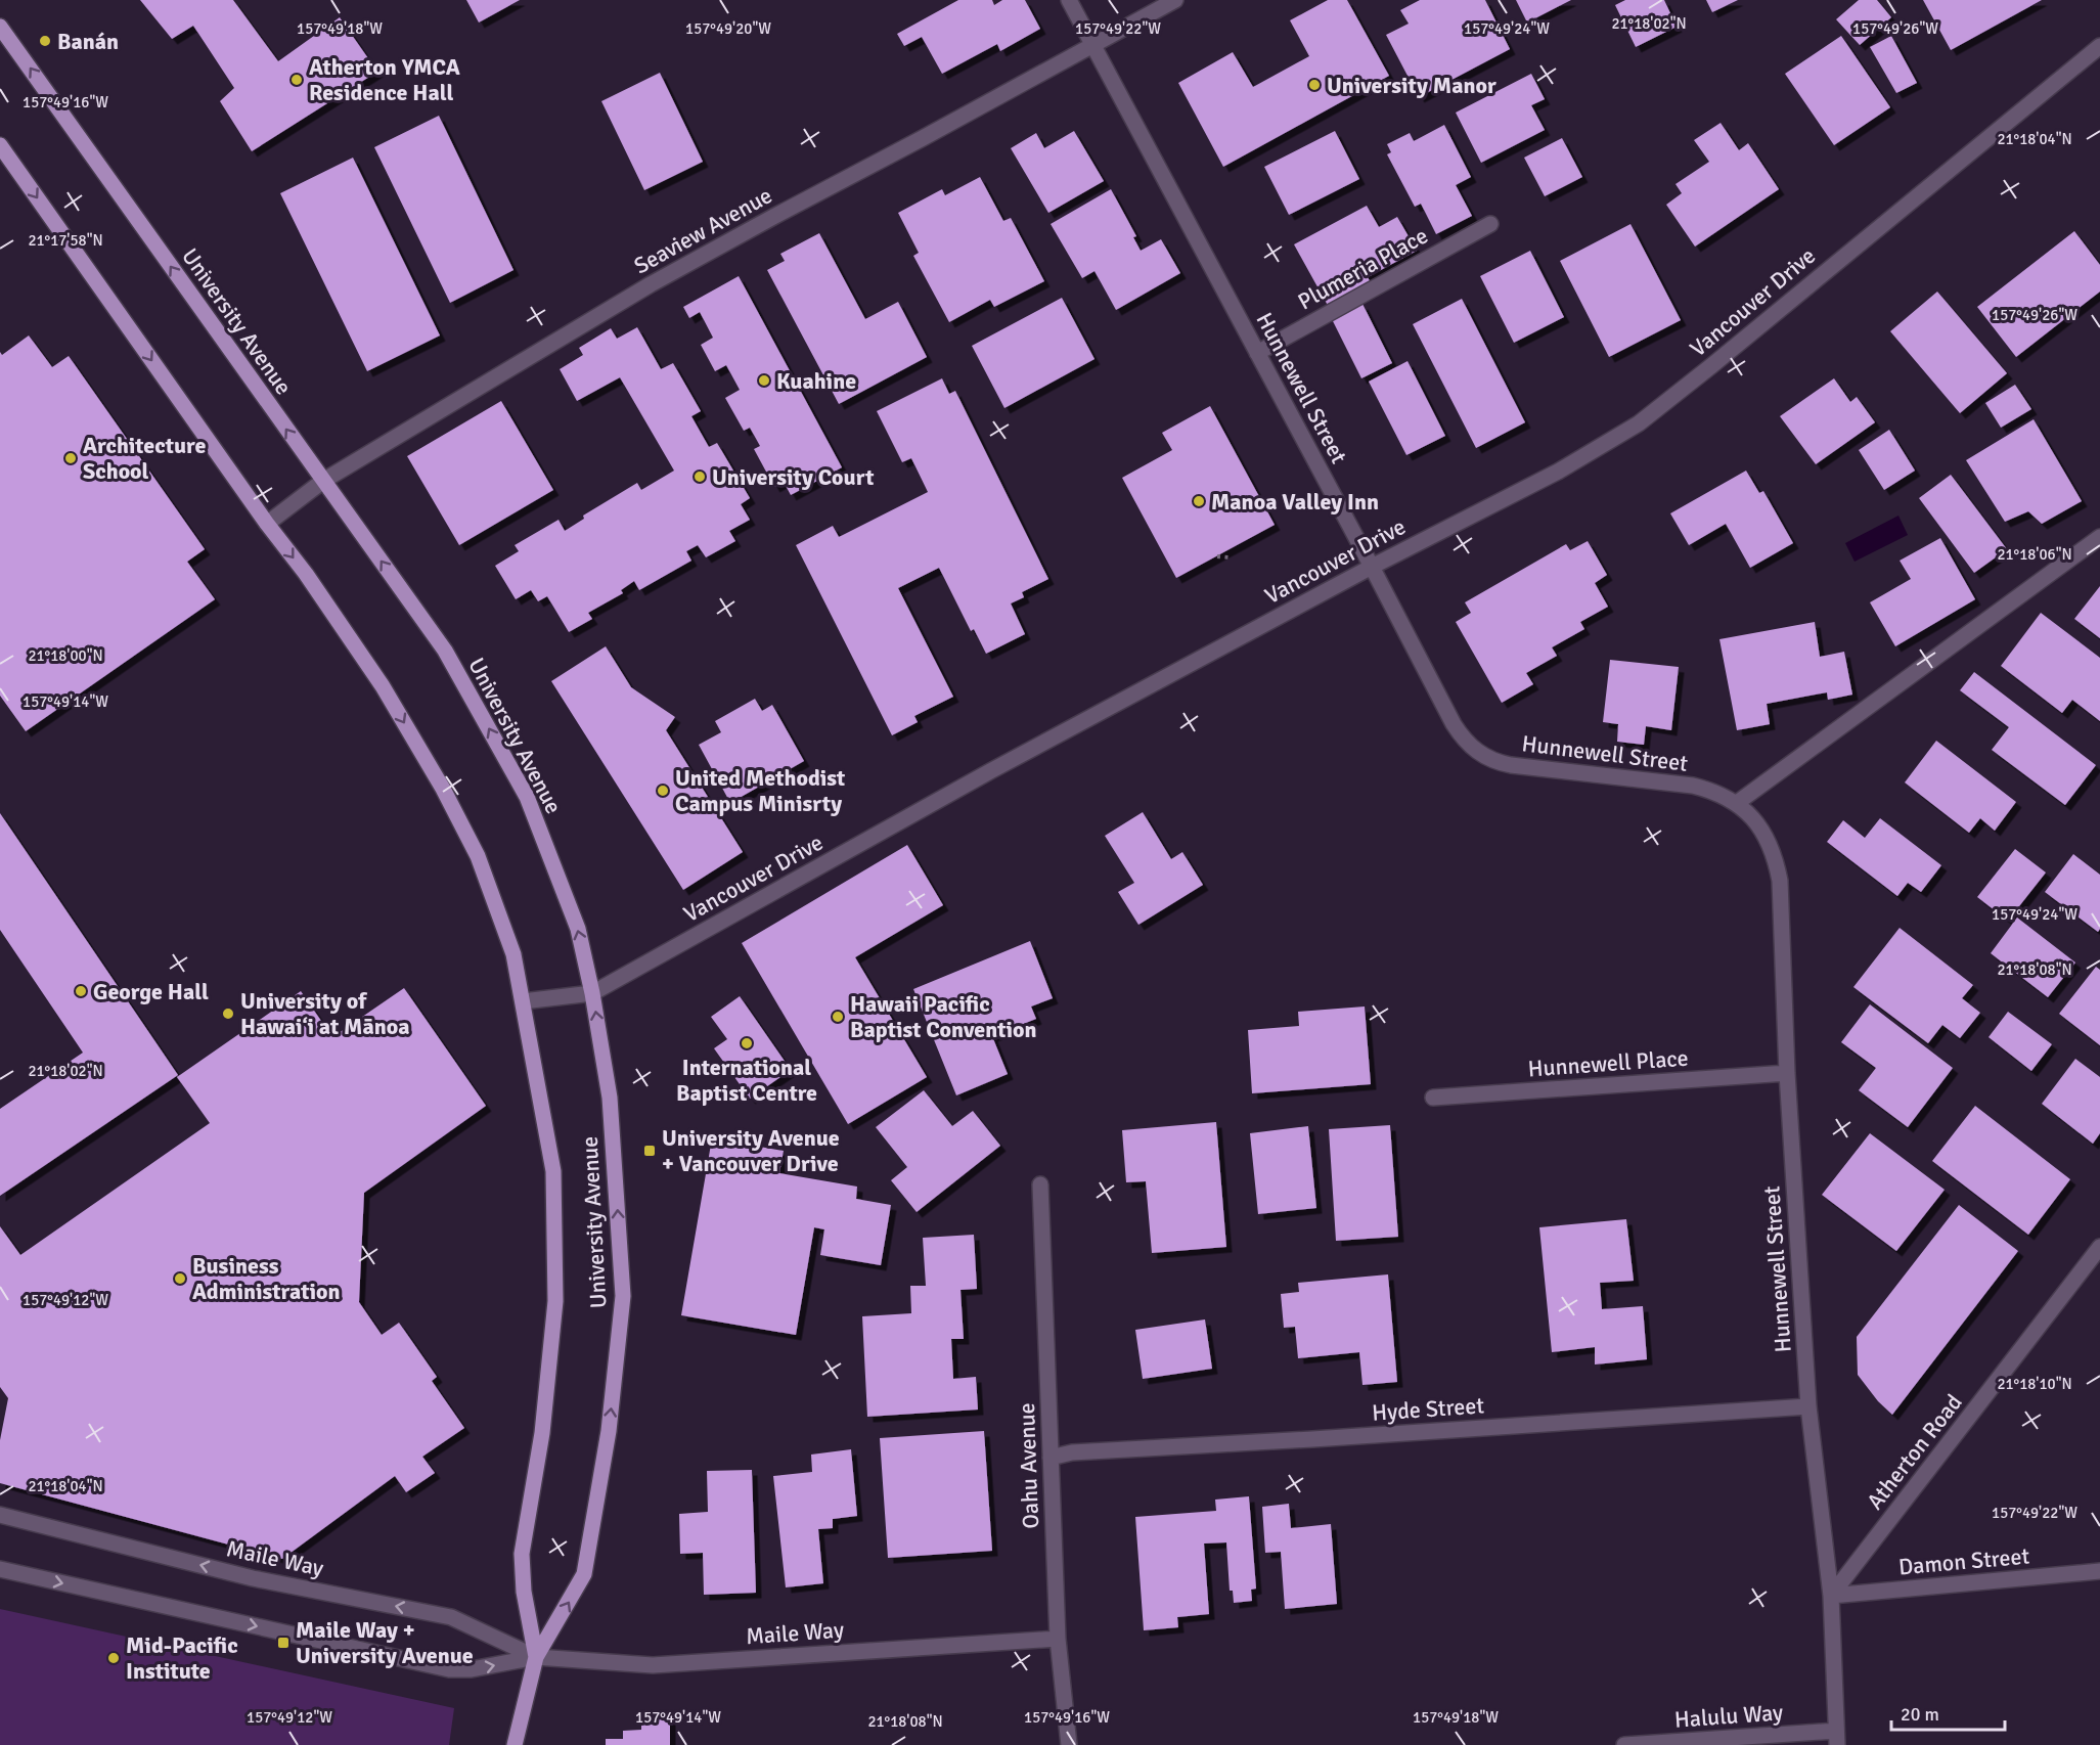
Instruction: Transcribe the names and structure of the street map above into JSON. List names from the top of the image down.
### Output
{
  "streets": {
    "main road": ["University Avenue"],
    "street": [
      "Seaview Avenue",
      "Plumeria Place",
      "Vancouver Drive",
      "Hunnewell Street",
      "Hunnewell Place",
      "Hyde Street",
      "Atherton Road",
      "Oahu Avenue",
      "Maile Way",
      "Damon Street",
      "Halulu Way"
    ]
  },
  "crossings": [
    ["Seaview Avenue", "University Avenue"],
    ["Seaview Avenue", "Hunnewell Street"],
    ["Plumeria Place", "Hunnewell Street"],
    ["Vancouver Drive", "University Avenue"],
    ["Vancouver Drive", "Hunnewell Street"],
    ["University Avenue", "Maile Way"],
    ["Hunnewell Street", "Hunnewell Place"],
    ["Hunnewell Street", "Hyde Street"],
    ["Hunnewell Street", "Atherton Road"],
    ["Hunnewell Street", "Damon Street"],
    ["Hunnewell Street", "Halulu Way"],
    ["Hyde Street", "Oahu Avenue"],
    ["Atherton Road", "Damon Street"],
    ["Oahu Avenue", "Maile Way"]
  ],
  "places": {
    "other": [
      "Banán",
      "Atherton YMCA Residence Hall",
      "University Manor",
      "Kuahine",
      "Architecture School",
      "University Court",
      "Manoa Valley Inn",
      "United Methodist Campus Minisrty",
      "George Hall",
      "University of Hawaiʻi at Mānoa",
      "Hawaii Pacific Baptist Convention",
      "International Baptist Centre",
      "Business Administration",
      "Mid-Pacific Institute"
    ],
    "transit": ["University Avenue + Vancouver Drive", "Maile Way + University Avenue"]
  },
  "scale_bar": "20 m",
  "coordinates": [
    "21°18'02\"N",
    "157°49'18\"W",
    "157°49'20\"W",
    "157°49'22\"W",
    "157°49'24\"W",
    "157°49'26\"W",
    "157°49'16\"W",
    "21°18'04\"N",
    "21°17'58\"N",
    "21°18'06\"N",
    "21°18'00\"N",
    "157°49'14\"W",
    "21°18'08\"N",
    "157°49'12\"W",
    "21°18'10\"N"
  ]
}
